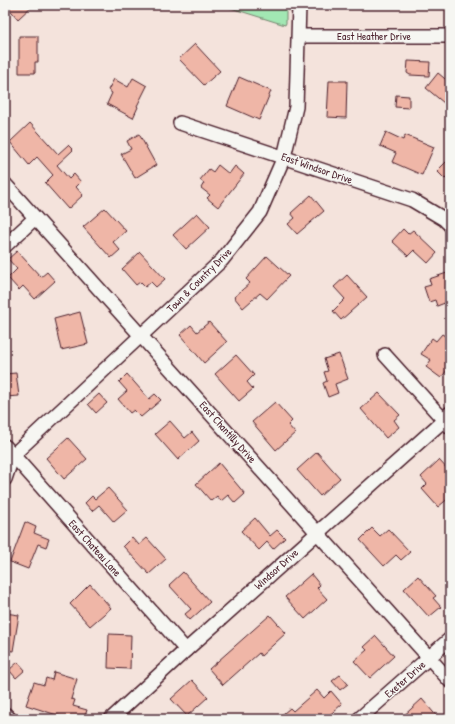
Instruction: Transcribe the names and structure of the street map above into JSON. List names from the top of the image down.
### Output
{
  "streets": {
    "street": [
      "East Heather Drive",
      "East Windsor Drive",
      "Town & Country Drive",
      "East Chantilly Drive",
      "East Chateau Lane",
      "Windsor Drive",
      "Exeter Drive"
    ]
  },
  "crossings": [
    ["East Heather Drive", "Town & Country Drive"],
    ["East Windsor Drive", "Town & Country Drive"],
    ["Town & Country Drive", "East Chantilly Drive"],
    ["Town & Country Drive", "East Chateau Lane"],
    ["East Chantilly Drive", "Windsor Drive"],
    ["East Chantilly Drive", "Exeter Drive"],
    ["East Chateau Lane", "Windsor Drive"]
  ]
}
